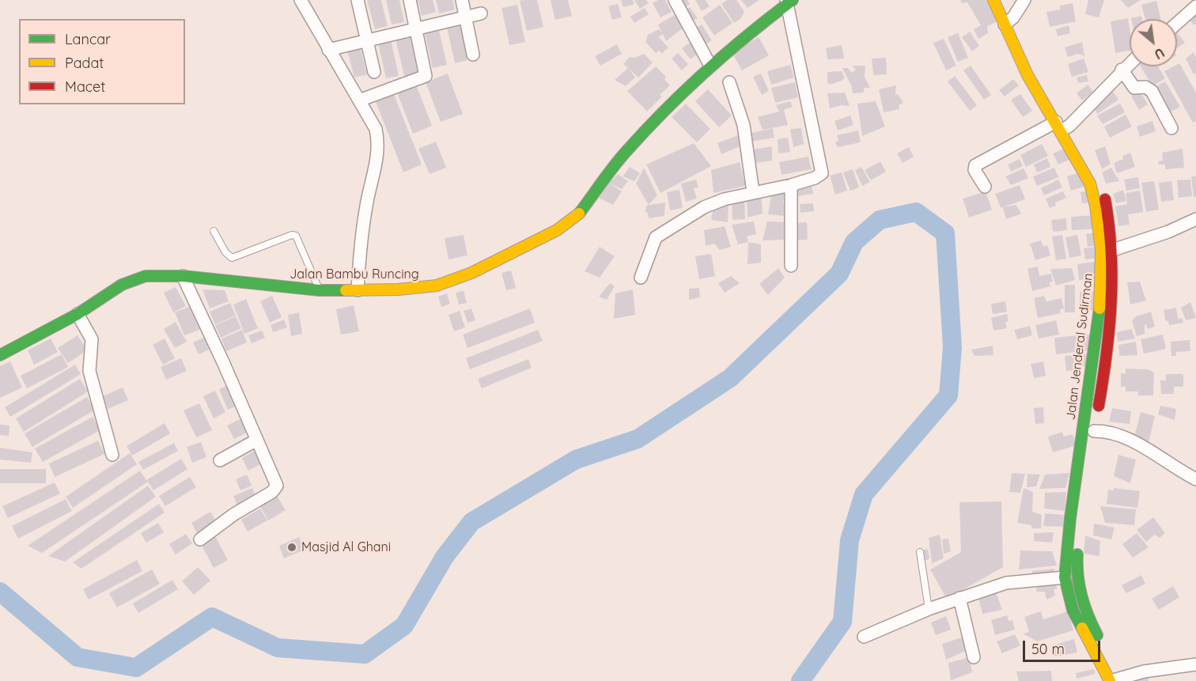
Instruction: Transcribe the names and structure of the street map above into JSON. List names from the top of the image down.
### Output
{
  "streets": {
    "main road": ["Jalan Bambu Runcing", "Jalan Jenderal Sudirman"]
  },
  "places": ["Masjid Al Ghani"],
  "legend": ["Lancar", "Padat", "Macet"],
  "scale_bar": "50 m",
  "north": "bottom right"
}
